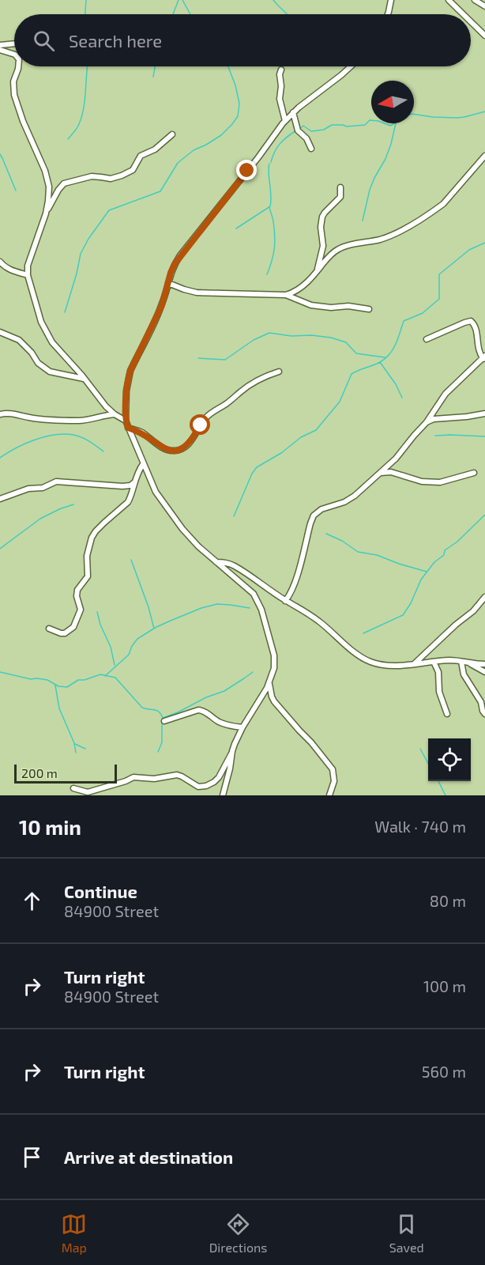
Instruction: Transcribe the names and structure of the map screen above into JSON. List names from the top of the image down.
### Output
{
  "scale_bar": "200 m",
  "north": "left",
  "page": {
    "search": "Search here",
    "scale": "200 m",
    "heading": ["10 min", "Walk · 740 m"],
    "list": [
      ["Continue", "84900 Street", "80 m"],
      ["Turn right", "84900 Street", "100 m"],
      ["Turn right", "560 m"],
      "Arrive at destination"
    ],
    "nav": ["Map", "Directions", "Saved"]
  }
}
